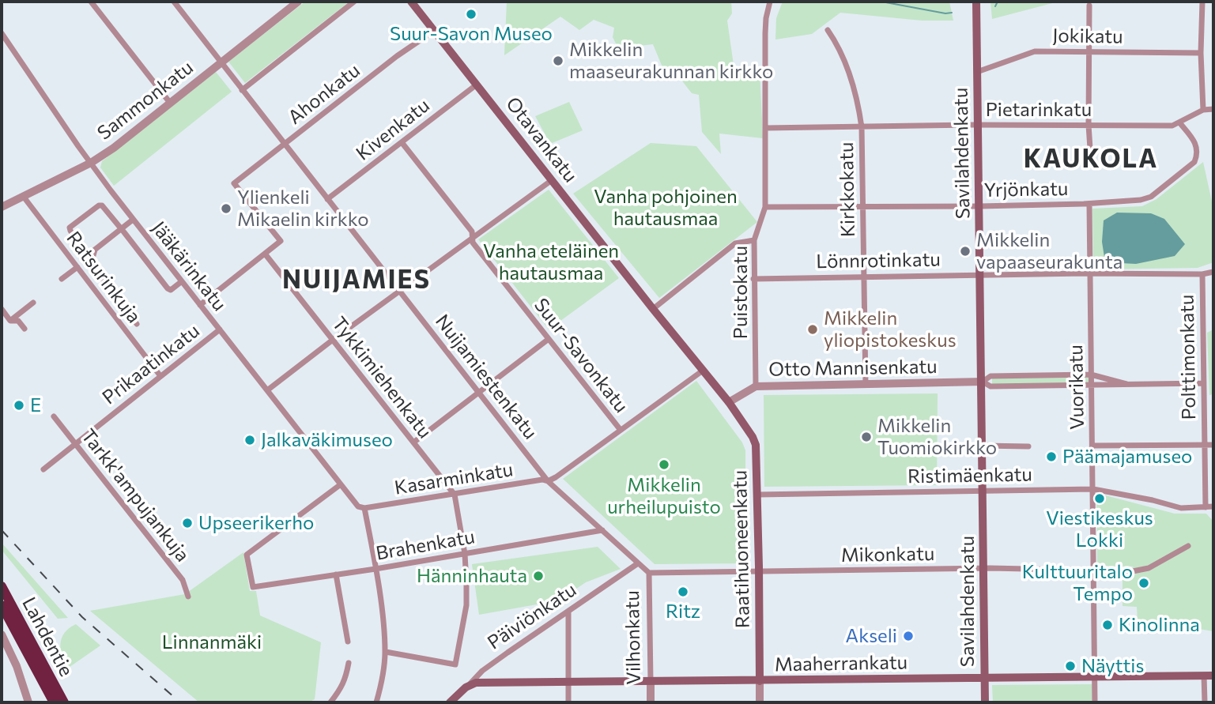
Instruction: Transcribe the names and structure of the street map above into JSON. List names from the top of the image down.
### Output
{
  "streets": {
    "highway": ["Lahdentie"],
    "main road": [
      "Otavankatu",
      "Savilahdenkatu",
      "Raatihuoneenkatu",
      "Päiviönkatu",
      "Maaherrankatu"
    ],
    "street": [
      "Jokikatu",
      "Ahonkatu",
      "Sammonkatu",
      "Pietarinkatu",
      "Kivenkatu",
      "Kirkkokatu",
      "Yrjönkatu",
      "Lönnrotinkatu",
      "Jääkärinkatu",
      "Ratsurinkuja",
      "Puistokatu",
      "Suur-Savonkatu",
      "Polttimonkatu",
      "Prikaatinkatu",
      "Otto Mannisenkatu",
      "Nuijamiestenkatu",
      "Tykkimiehenkatu",
      "Vuorikatu",
      "Ristimäenkatu",
      "Kasarminkatu",
      "Tarkk'ampujankuja",
      "Brahenkatu",
      "Mikonkatu",
      "Vilhonkatu"
    ]
  },
  "crossings": [
    ["Jokikatu", "Savilahdenkatu"],
    ["Ahonkatu", "Otavankatu"],
    ["Ahonkatu", "Nuijamiestenkatu"],
    ["Ahonkatu", "Tykkimiehenkatu"],
    ["Sammonkatu", "Jääkärinkatu"],
    ["Sammonkatu", "Ratsurinkuja"],
    ["Sammonkatu", "Nuijamiestenkatu"],
    ["Pietarinkatu", "Savilahdenkatu"],
    ["Pietarinkatu", "Kirkkokatu"],
    ["Pietarinkatu", "Yrjönkatu"],
    ["Pietarinkatu", "Puistokatu"],
    ["Kivenkatu", "Otavankatu"],
    ["Kivenkatu", "Suur-Savonkatu"],
    ["Kivenkatu", "Nuijamiestenkatu"],
    ["Otavankatu", "Otto Mannisenkatu"],
    ["Otavankatu", "Raatihuoneenkatu"],
    ["Savilahdenkatu", "Yrjönkatu"],
    ["Savilahdenkatu", "Lönnrotinkatu"],
    ["Savilahdenkatu", "Otto Mannisenkatu"],
    ["Savilahdenkatu", "Ristimäenkatu"],
    ["Savilahdenkatu", "Mikonkatu"],
    ["Savilahdenkatu", "Maaherrankatu"],
    ["Kirkkokatu", "Yrjönkatu"],
    ["Kirkkokatu", "Lönnrotinkatu"],
    ["Kirkkokatu", "Otto Mannisenkatu"],
    ["Yrjönkatu", "Puistokatu"],
    ["Yrjönkatu", "Vuorikatu"],
    ["Lönnrotinkatu", "Puistokatu"],
    ["Lönnrotinkatu", "Polttimonkatu"],
    ["Lönnrotinkatu", "Vuorikatu"],
    ["Jääkärinkatu", "Prikaatinkatu"],
    ["Jääkärinkatu", "Kasarminkatu"],
    ["Jääkärinkatu", "Brahenkatu"],
    ["Ratsurinkuja", "Prikaatinkatu"],
    ["Puistokatu", "Otto Mannisenkatu"],
    ["Polttimonkatu", "Ristimäenkatu"],
    ["Prikaatinkatu", "Tarkk'ampujankuja"],
    ["Otto Mannisenkatu", "Raatihuoneenkatu"],
    ["Nuijamiestenkatu", "Kasarminkatu"],
    ["Nuijamiestenkatu", "Brahenkatu"],
    ["Nuijamiestenkatu", "Mikonkatu"],
    ["Nuijamiestenkatu", "Päiviönkatu"],
    ["Nuijamiestenkatu", "Vilhonkatu"],
    ["Tykkimiehenkatu", "Kasarminkatu"],
    ["Vuorikatu", "Ristimäenkatu"],
    ["Vuorikatu", "Mikonkatu"],
    ["Vuorikatu", "Maaherrankatu"],
    ["Ristimäenkatu", "Raatihuoneenkatu"],
    ["Raatihuoneenkatu", "Mikonkatu"],
    ["Raatihuoneenkatu", "Maaherrankatu"],
    ["Mikonkatu", "Vilhonkatu"],
    ["Päiviönkatu", "Maaherrankatu"],
    ["Vilhonkatu", "Maaherrankatu"]
  ],
  "districts": ["KAUKOLA", "NUIJAMIES"],
  "parks": ["Vanha pohjoinen hautausmaa", "Vanha eteläinen hautausmaa", "Linnanmäki"],
  "places": [
    "Suur-Savon Museo",
    "Mikkelin maaseurakunnan kirkko",
    "Ylienkeli Mikaelin kirkko",
    "Mikkelin vapaaseurakunta",
    "Mikkelin yliopistokeskus",
    "E",
    "Mikkelin Tuomiokirkko",
    "Jalkaväkimuseo",
    "Päämajamuseo",
    "Mikkelin urheilupuisto",
    "Viestikeskus Lokki",
    "Upseerikerho",
    "Hänninhauta",
    "Kulttuuritalo Tempo",
    "Ritz",
    "Kinolinna",
    "Akseli",
    "Näyttis"
  ]
}
